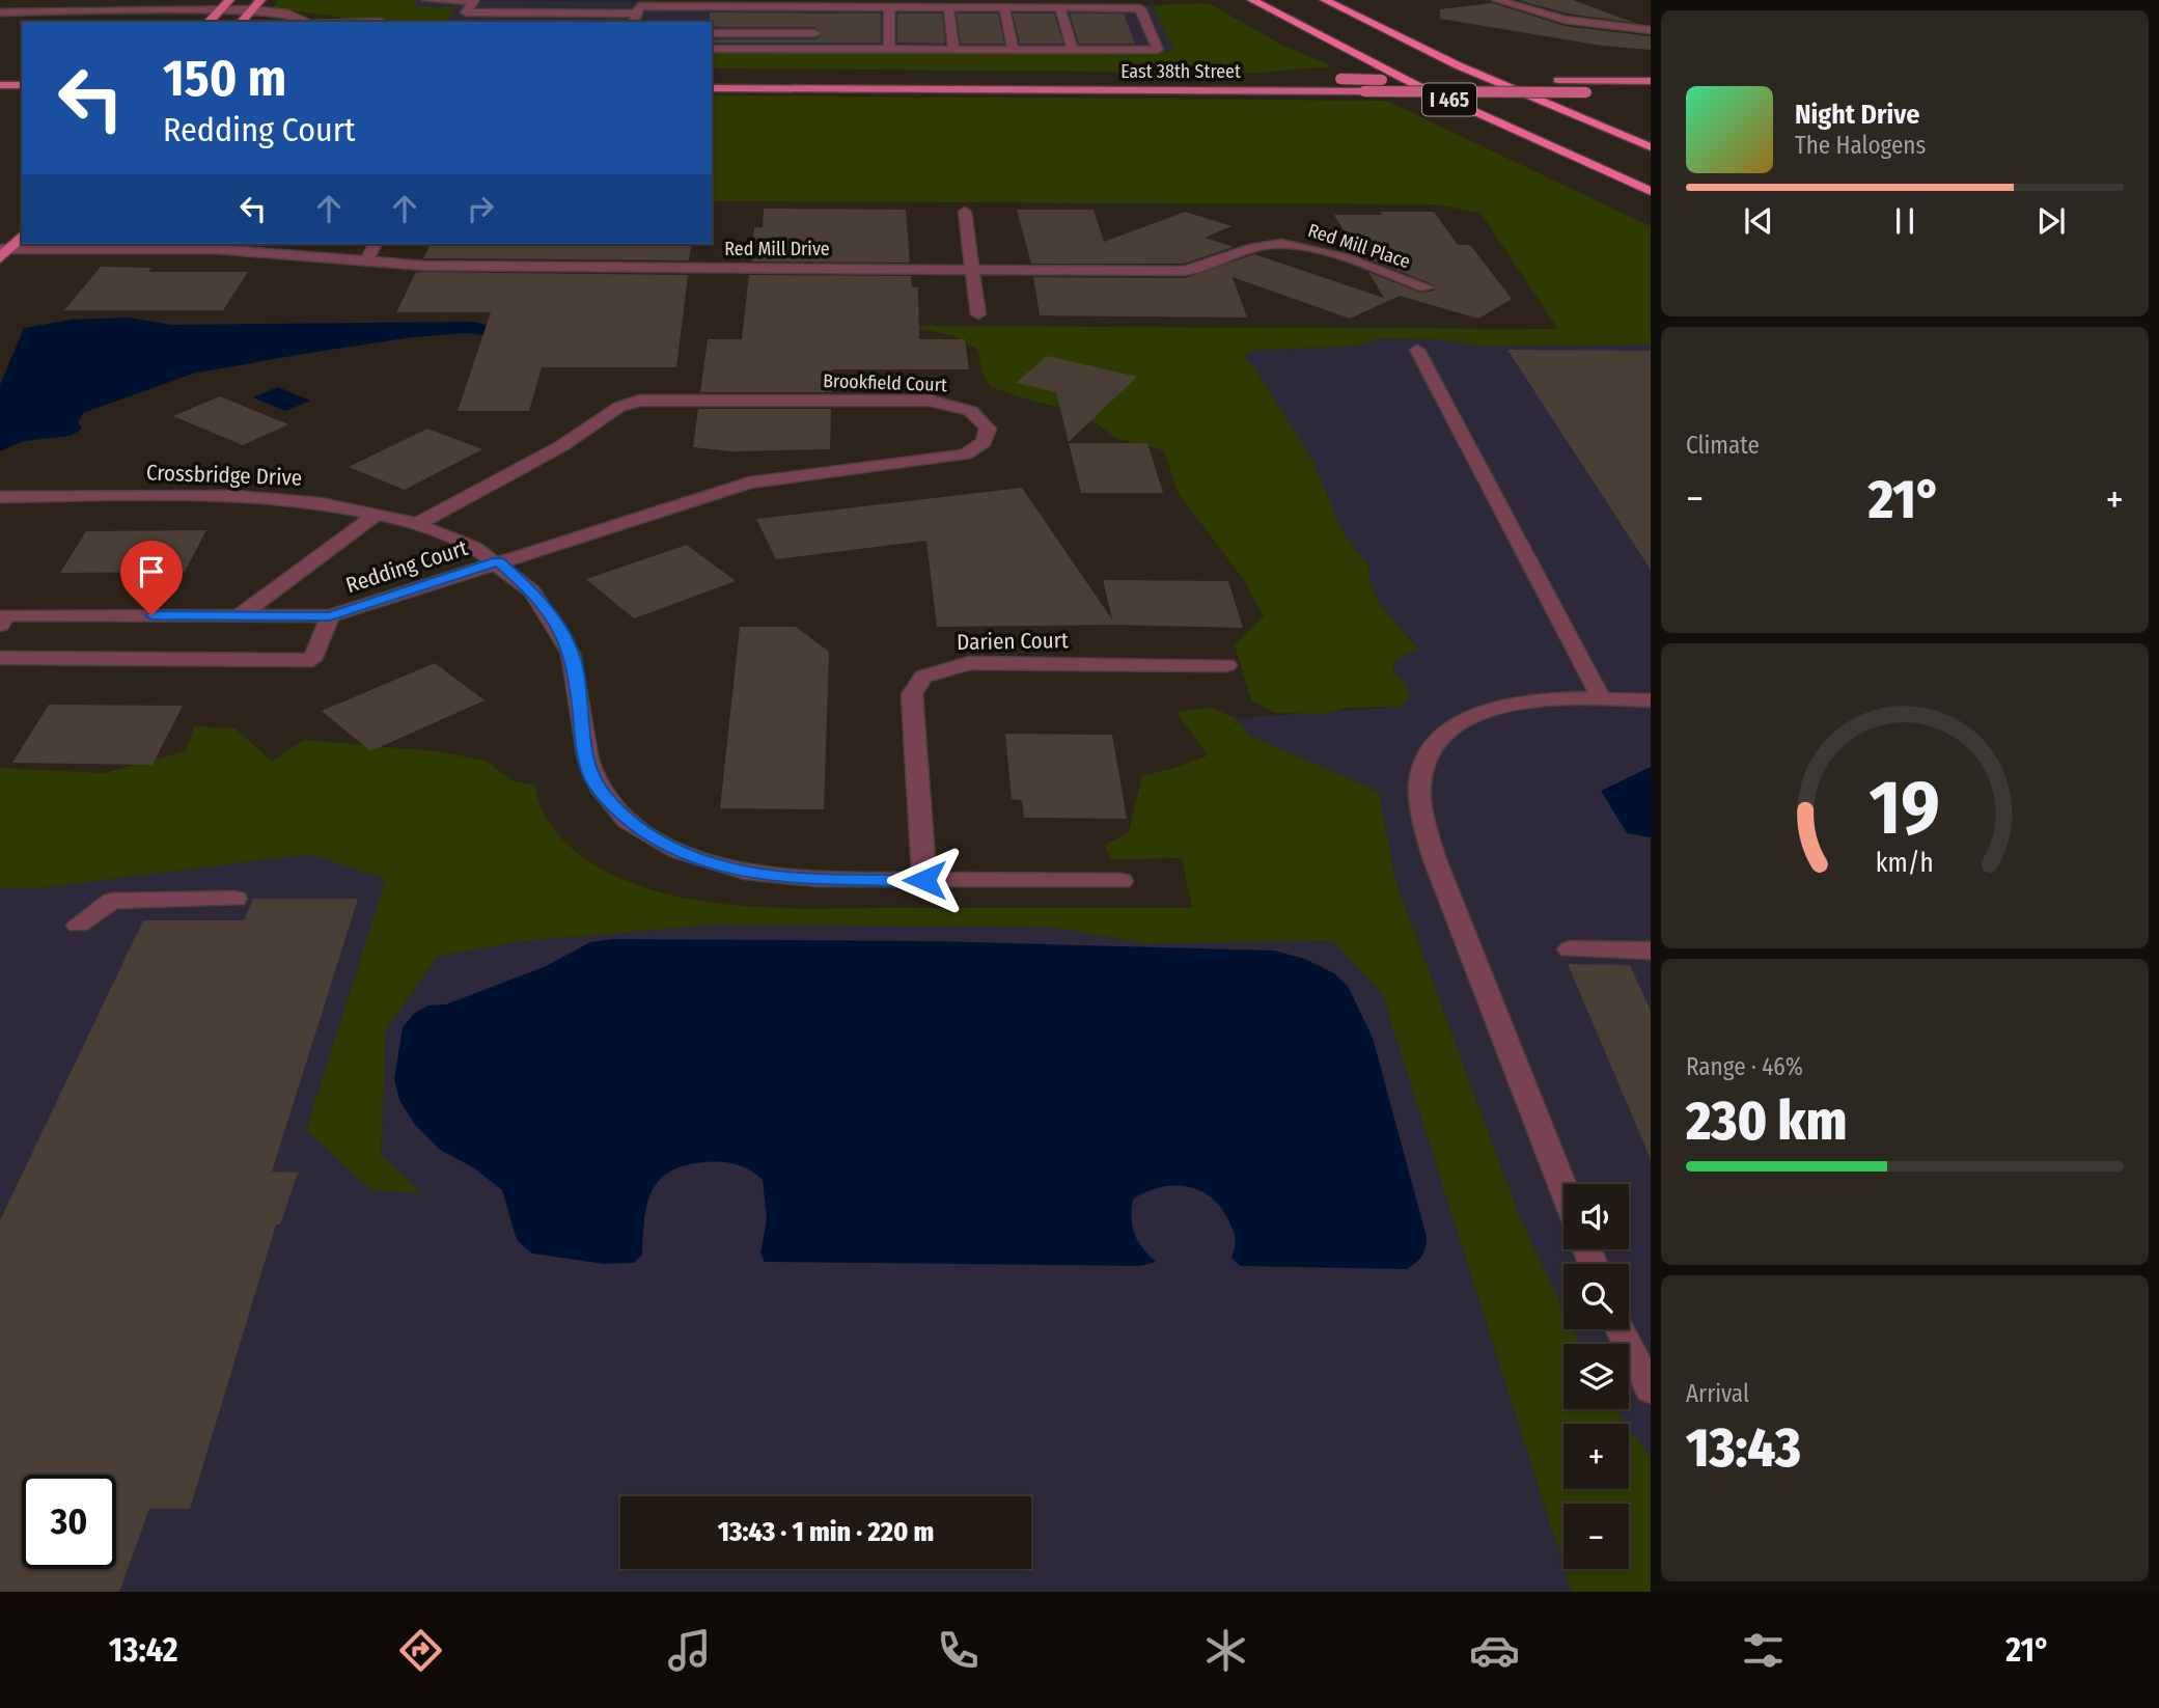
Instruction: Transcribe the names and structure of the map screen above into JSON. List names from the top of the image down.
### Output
{
  "streets": {
    "highway": ["I 465"],
    "main road": ["East 38th Street"],
    "street": [
      "Red Mill Place",
      "Red Mill Drive",
      "Brookfield Court",
      "Crossbridge Drive",
      "Redding Court",
      "Darien Court"
    ]
  },
  "crossings": [
    ["Red Mill Place", "Red Mill Drive"],
    ["Brookfield Court", "Crossbridge Drive"],
    ["Brookfield Court", "Redding Court"],
    ["Crossbridge Drive", "Redding Court"],
    ["Crossbridge Drive", "Darien Court"]
  ],
  "page": {
    "turn": ["150 m", "Redding Court"],
    "song": ["Night Drive", "The Halogens"],
    "tile": [
      "Climate",
      ["Range · 46%", "230 km"],
      ["Arrival", "13:43"]
    ],
    "heat": ["−", "21°", "+"],
    "map_buttons": ["+", "−"],
    "limit": "30",
    "trip": "13:43 · 1 min · 220 m",
    "tabs": ["13:42", "21°"],
    "gauge": ["19", "km/h"]
  }
}
